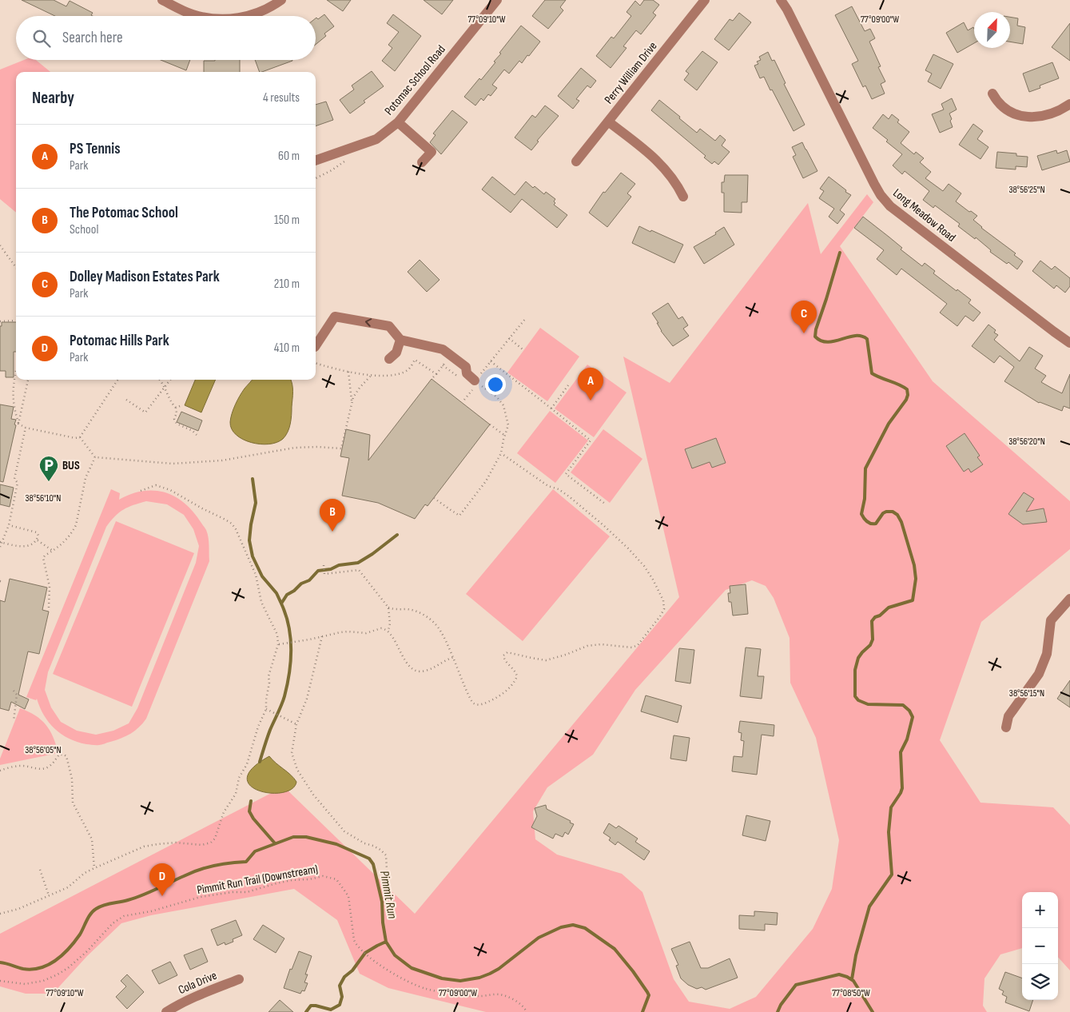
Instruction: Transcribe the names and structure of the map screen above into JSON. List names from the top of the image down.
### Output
{
  "streets": {
    "street": [
      "Perry William Drive",
      "Potomac School Road",
      "Long Meadow Road",
      "Cola Drive"
    ],
    "path": ["Pimmit Run Trail (Downstream)"]
  },
  "water": ["Pimmit Run"],
  "places": {
    "parking": ["BUS"]
  },
  "north": "top right",
  "page": {
    "search": "Search here",
    "heading": ["Nearby", "4 results"],
    "list": [
      {
        "mark": "A",
        "name": "PS Tennis",
        "note": "Park",
        "value": "60 m"
      },
      {
        "mark": "B",
        "name": "The Potomac School",
        "note": "School",
        "value": "150 m"
      },
      {
        "mark": "C",
        "name": "Dolley Madison Estates Park",
        "note": "Park",
        "value": "210 m"
      },
      {
        "mark": "D",
        "name": "Potomac Hills Park",
        "note": "Park",
        "value": "410 m"
      }
    ],
    "pins": [
      "C",
      "A",
      "B",
      "D"
    ],
    "map_buttons": ["+", "−"]
  },
  "coordinates": [
    "77°09'10\"W",
    "77°09'00\"W",
    "38°56'25\"N",
    "38°56'20\"N",
    "38°56'10\"N",
    "38°56'15\"N",
    "38°56'05\"N",
    "77°08'50\"W"
  ]
}
